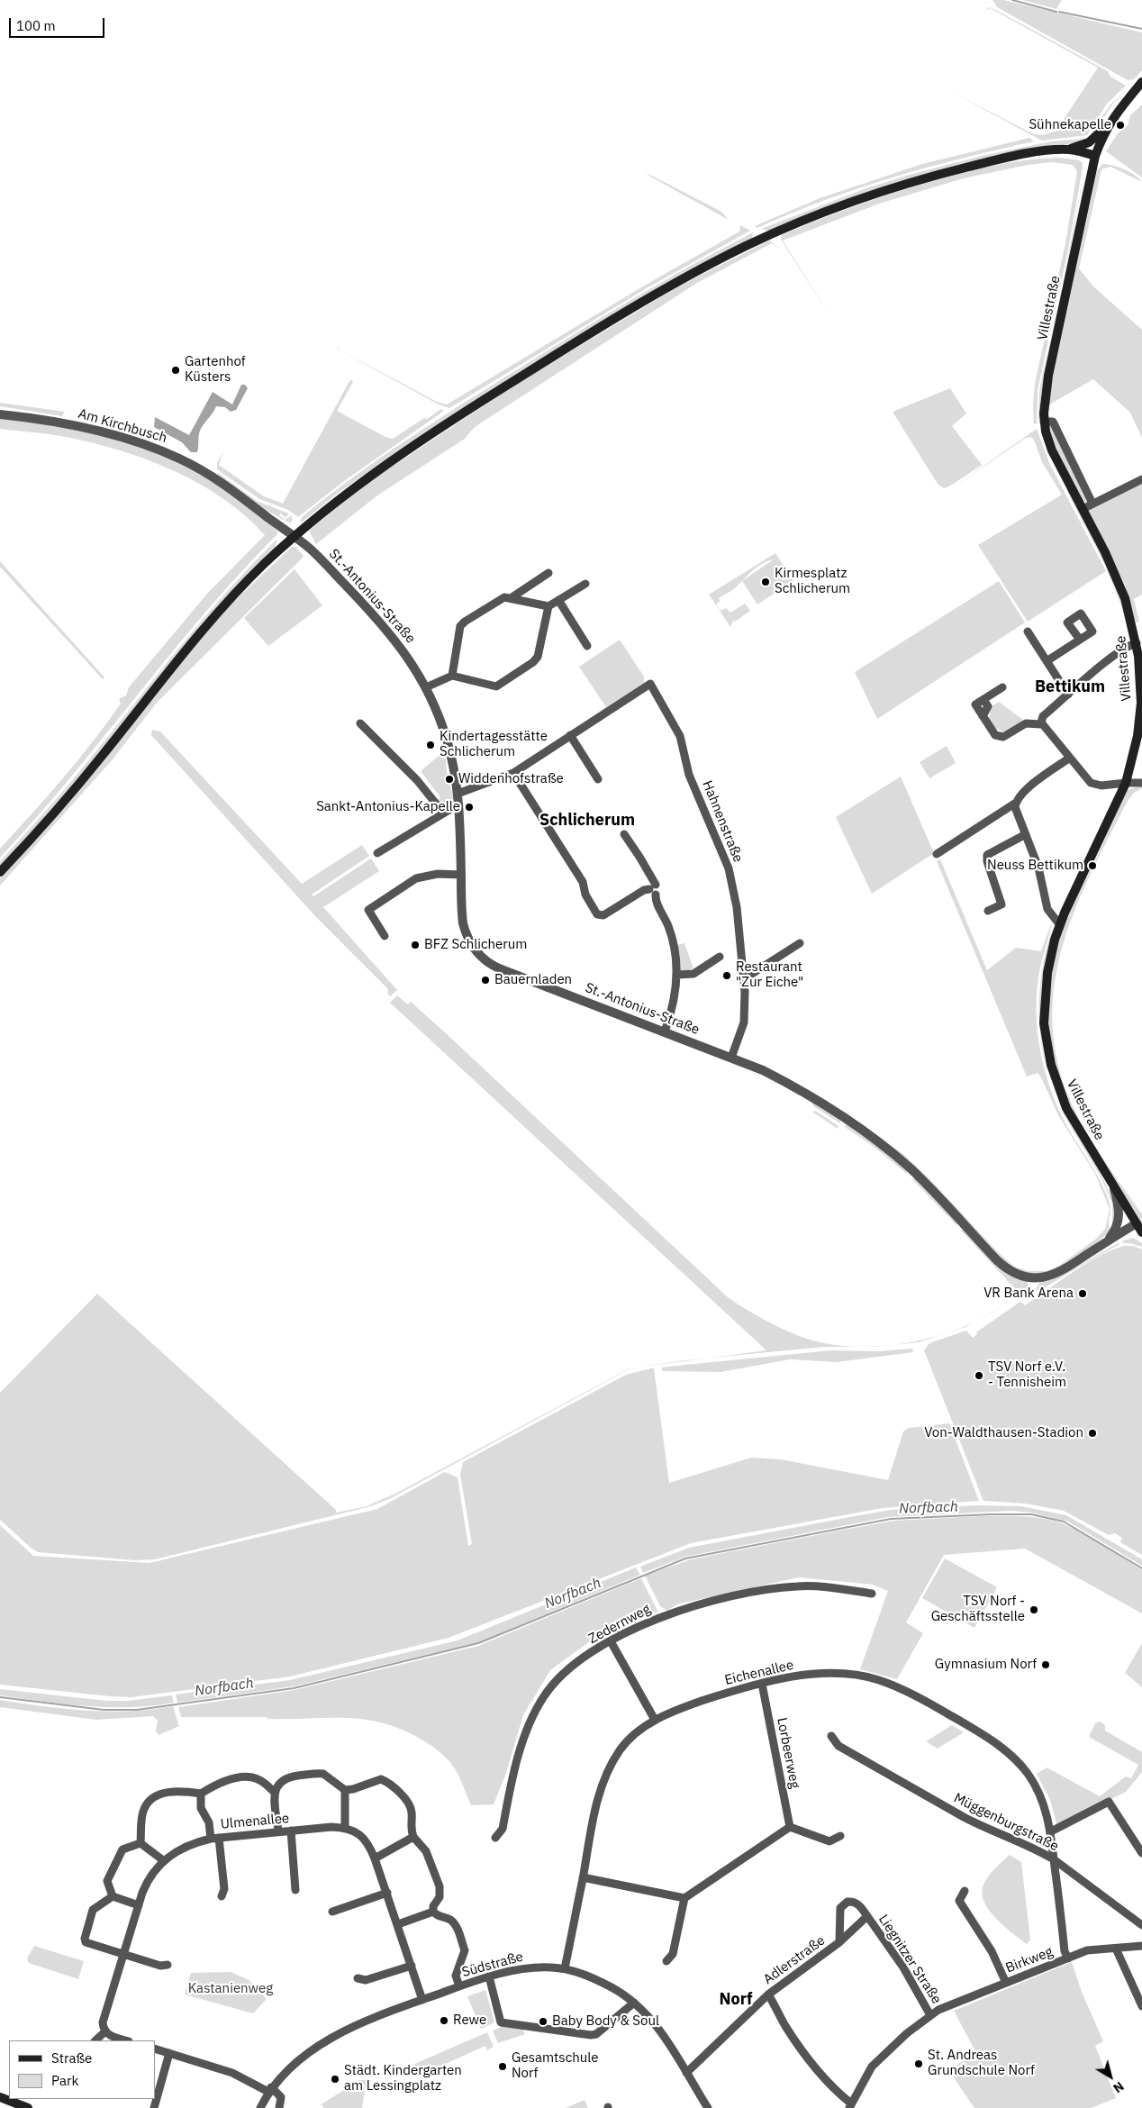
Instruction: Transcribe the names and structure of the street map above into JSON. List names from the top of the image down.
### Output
{
  "streets": {
    "main road": ["Villestraße"],
    "street": [
      "Am Kirchbusch",
      "St.-Antonius-Straße",
      "Hahnenstraße",
      "Zedernweg",
      "Eichenallee",
      "Lorbeerweg",
      "Ulmenallee",
      "Müggenburgstraße",
      "Liegnitzer Straße",
      "Adlerstraße",
      "Birkweg",
      "Südstraße"
    ]
  },
  "crossings": [
    ["Villestraße", "St.-Antonius-Straße"],
    ["Am Kirchbusch", "St.-Antonius-Straße"],
    ["St.-Antonius-Straße", "Hahnenstraße"],
    ["Eichenallee", "Lorbeerweg"],
    ["Eichenallee", "Müggenburgstraße"],
    ["Eichenallee", "Birkweg"],
    ["Eichenallee", "Südstraße"],
    ["Ulmenallee", "Südstraße"],
    ["Liegnitzer Straße", "Adlerstraße"],
    ["Liegnitzer Straße", "Birkweg"],
    ["Adlerstraße", "Südstraße"]
  ],
  "districts": ["Bettikum", "Schlicherum", "Norf"],
  "water": ["Norfbach"],
  "parks": ["Kastanienweg"],
  "places": [
    "Sühnekapelle",
    "Gartenhof Küsters",
    "Kirmesplatz Schlicherum",
    "Kindertagesstätte Schlicherum",
    "Widdenhofstraße",
    "Sankt-Antonius-Kapelle",
    "Neuss Bettikum",
    "BFZ Schlicherum",
    "Restaurant \"Zur Eiche\"",
    "Bauernladen",
    "VR Bank Arena",
    "TSV Norf e.V. - Tennisheim",
    "Von-Waldthausen-Stadion",
    "TSV Norf - Geschäftsstelle",
    "Gymnasium Norf",
    "Rewe",
    "Baby Body & Soul",
    "St. Andreas Grundschule Norf",
    "Gesamtschule Norf",
    "Städt. Kindergarten am Lessingplatz"
  ],
  "legend": ["Straße", "Park"],
  "scale_bar": "100 m",
  "north": "bottom right"
}
